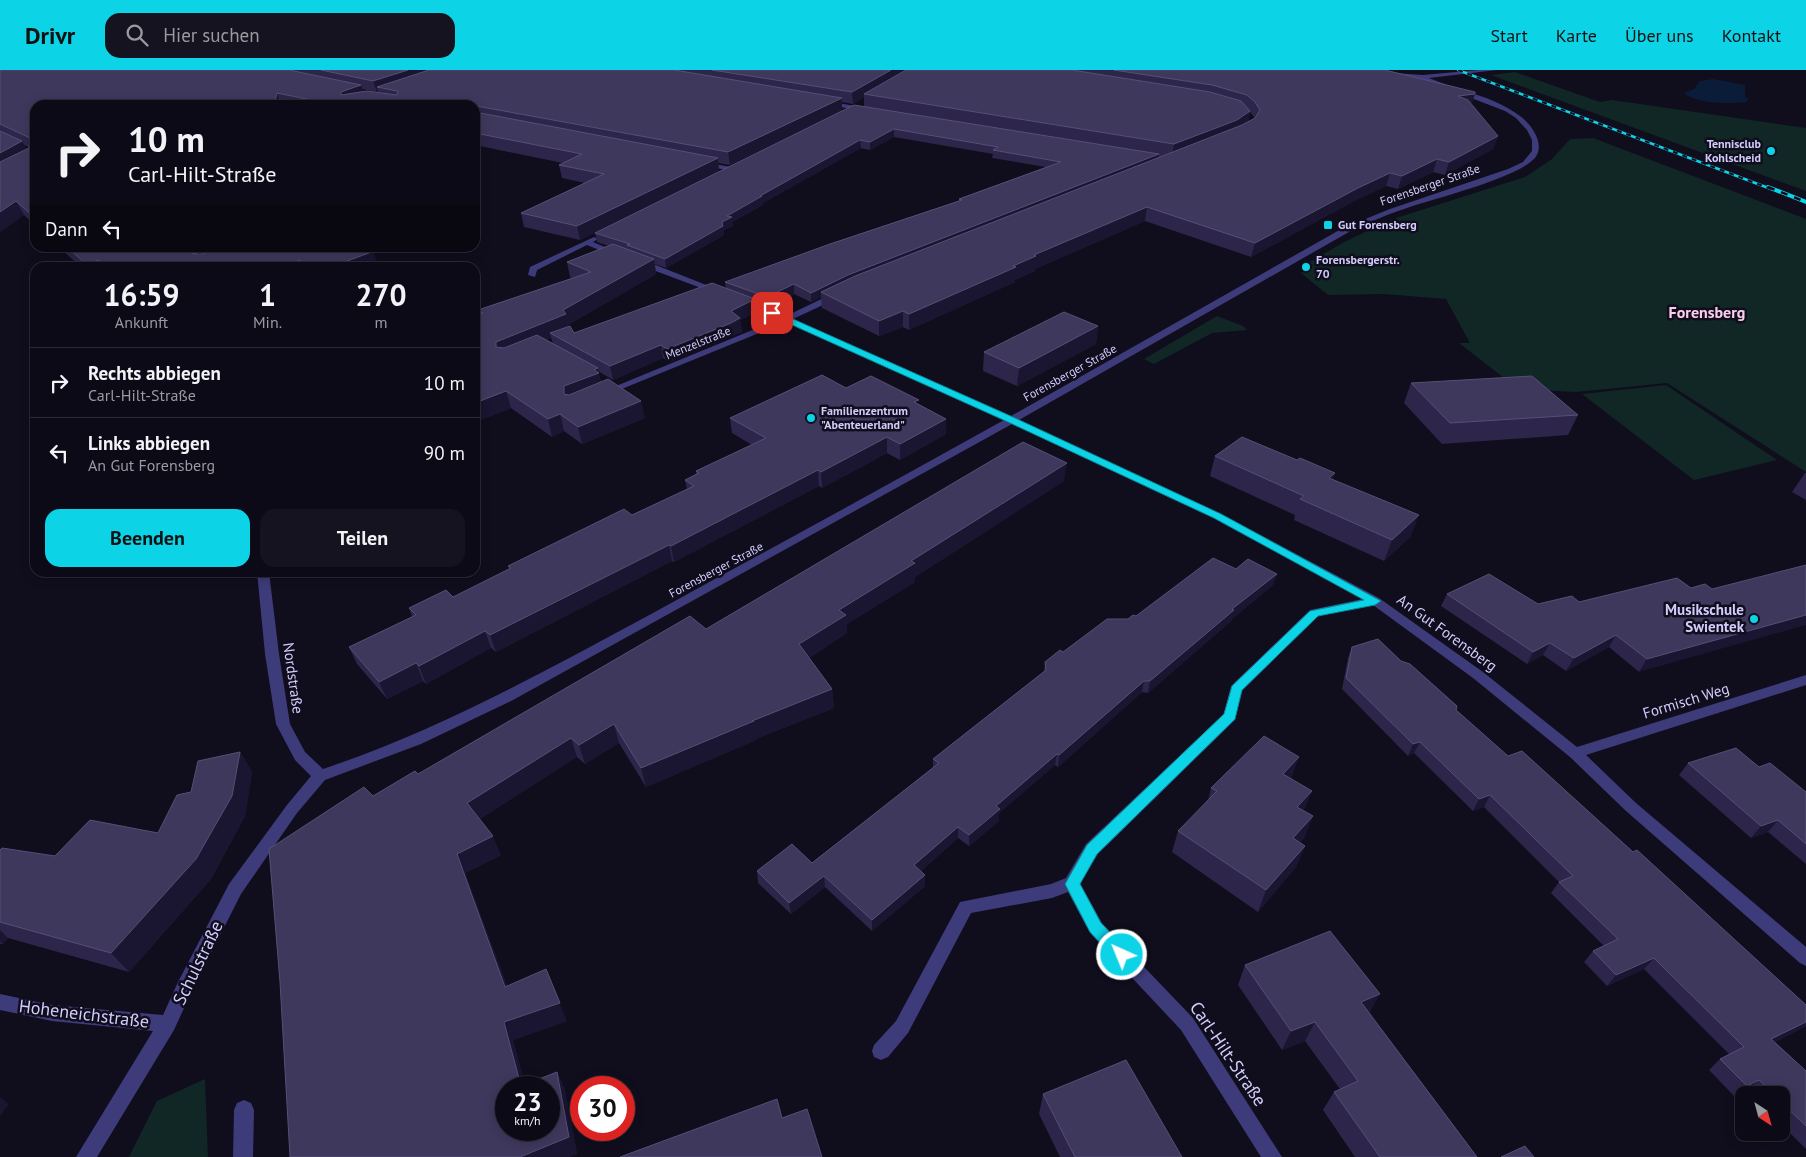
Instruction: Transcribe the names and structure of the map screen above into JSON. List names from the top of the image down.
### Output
{
  "streets": {
    "street": [
      "Forensberger Straße",
      "Menzelstraße",
      "An Gut Forensberg",
      "Nordstraße",
      "Formisch Weg",
      "Schulstraße",
      "Hoheneichstraße",
      "Carl-Hilt-Straße"
    ]
  },
  "crossings": [
    ["Forensberger Straße", "An Gut Forensberg"],
    ["Forensberger Straße", "Nordstraße"],
    ["Forensberger Straße", "Schulstraße"],
    ["An Gut Forensberg", "Formisch Weg"],
    ["Nordstraße", "Schulstraße"],
    ["Schulstraße", "Hoheneichstraße"]
  ],
  "districts": ["Forensberg"],
  "places": {
    "other": [
      "Tennisclub Kohlscheid",
      "Forensbergerstr. 70",
      "Familienzentrum \"Abenteuerland\"",
      "Musikschule Swientek"
    ],
    "transit": ["Gut Forensberg"]
  },
  "north": "bottom right",
  "page": {
    "header": "Drivr",
    "search": "Hier suchen",
    "nav": [
      "Start",
      "Karte",
      "Über uns",
      "Kontakt"
    ],
    "turn": ["10 m", "Carl-Hilt-Straße"],
    "then": "Dann",
    "eta": [
      "16:59",
      "Ankunft",
      "1",
      "Min.",
      "270",
      "m"
    ],
    "list": [
      {
        "name": "Rechts abbiegen",
        "note": "Carl-Hilt-Straße",
        "value": "10 m"
      },
      {
        "name": "Links abbiegen",
        "note": "An Gut Forensberg",
        "value": "90 m"
      }
    ],
    "buttons": ["Beenden", "Teilen"],
    "speed": "23 km/h",
    "limit": "30"
  }
}
